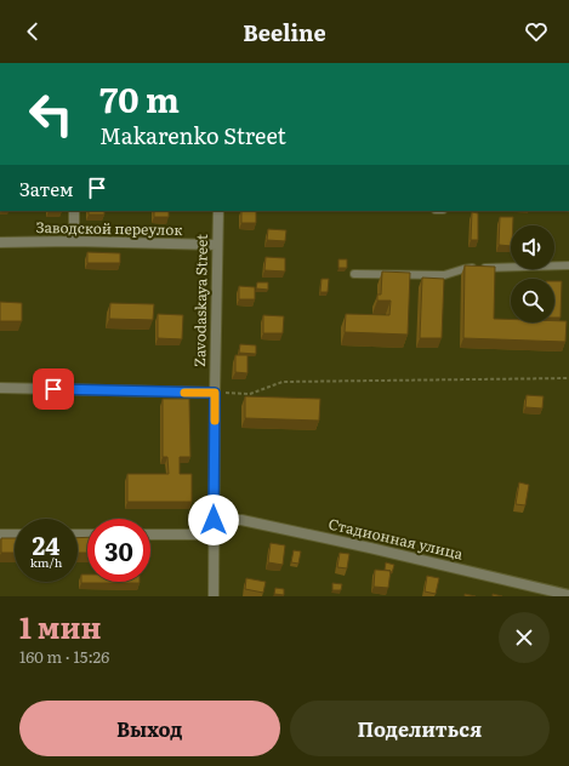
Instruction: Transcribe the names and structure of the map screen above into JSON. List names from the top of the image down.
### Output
{
  "streets": {
    "street": ["Заводской переулок", "Zavodaskaya Street", "Стадионная улица"]
  },
  "crossings": [
    ["Заводской переулок", "Zavodaskaya Street"],
    ["Zavodaskaya Street", "Стадионная улица"]
  ],
  "page": {
    "header": "Beeline",
    "turn": ["70 m", "Makarenko Street"],
    "then": "Затем",
    "speed": "24 km/h",
    "limit": "30",
    "heading": ["1 мин", "160 m · 15:26"],
    "buttons": ["Выход", "Поделиться"]
  }
}
